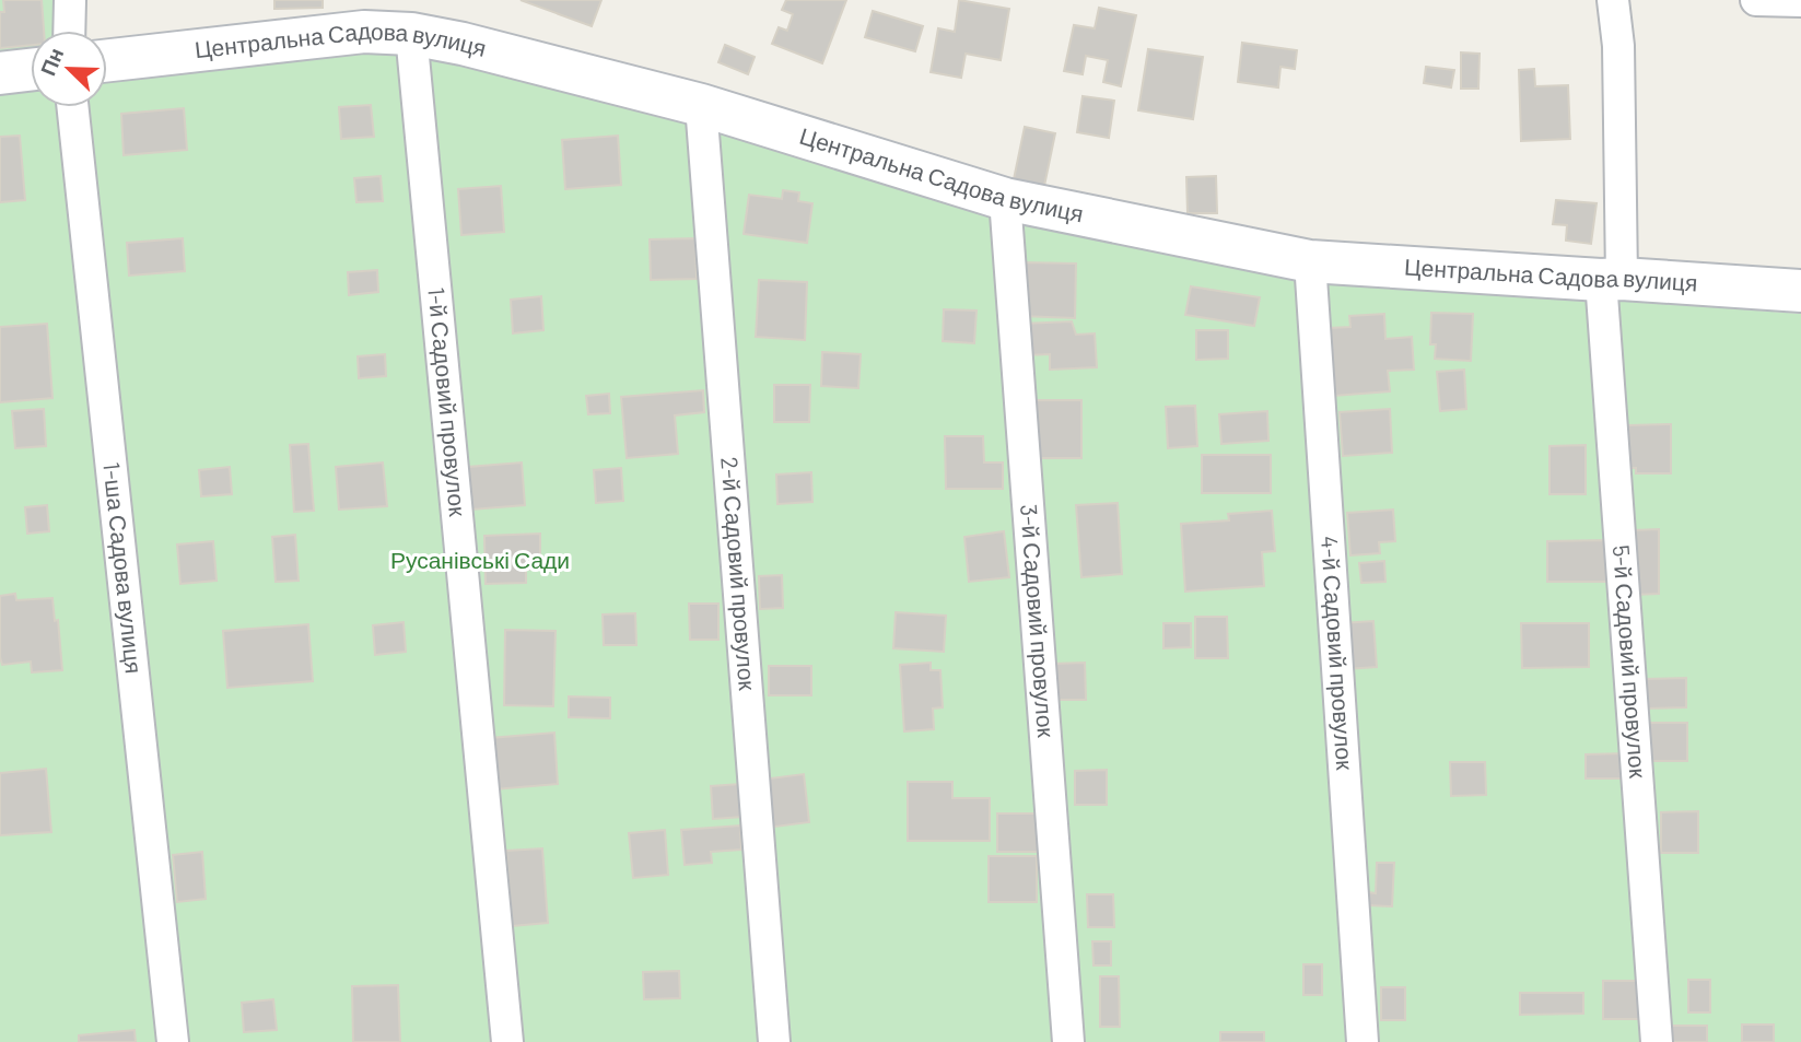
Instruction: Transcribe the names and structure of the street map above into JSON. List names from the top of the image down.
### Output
{
  "streets": {
    "main road": ["Центральна Садова вулиця"],
    "street": [
      "1-й Садовий провулок",
      "1-ша Садова вулиця",
      "2-й Садовий провулок",
      "3-й Садовий провулок",
      "4-й Садовий провулок",
      "5-й Садовий провулок"
    ]
  },
  "crossings": [
    ["Центральна Садова вулиця", "1-й Садовий провулок"],
    ["Центральна Садова вулиця", "2-й Садовий провулок"],
    ["Центральна Садова вулиця", "3-й Садовий провулок"],
    ["Центральна Садова вулиця", "4-й Садовий провулок"],
    ["Центральна Садова вулиця", "5-й Садовий провулок"]
  ],
  "parks": ["Русанівські Сади"],
  "north": "top left"
}
